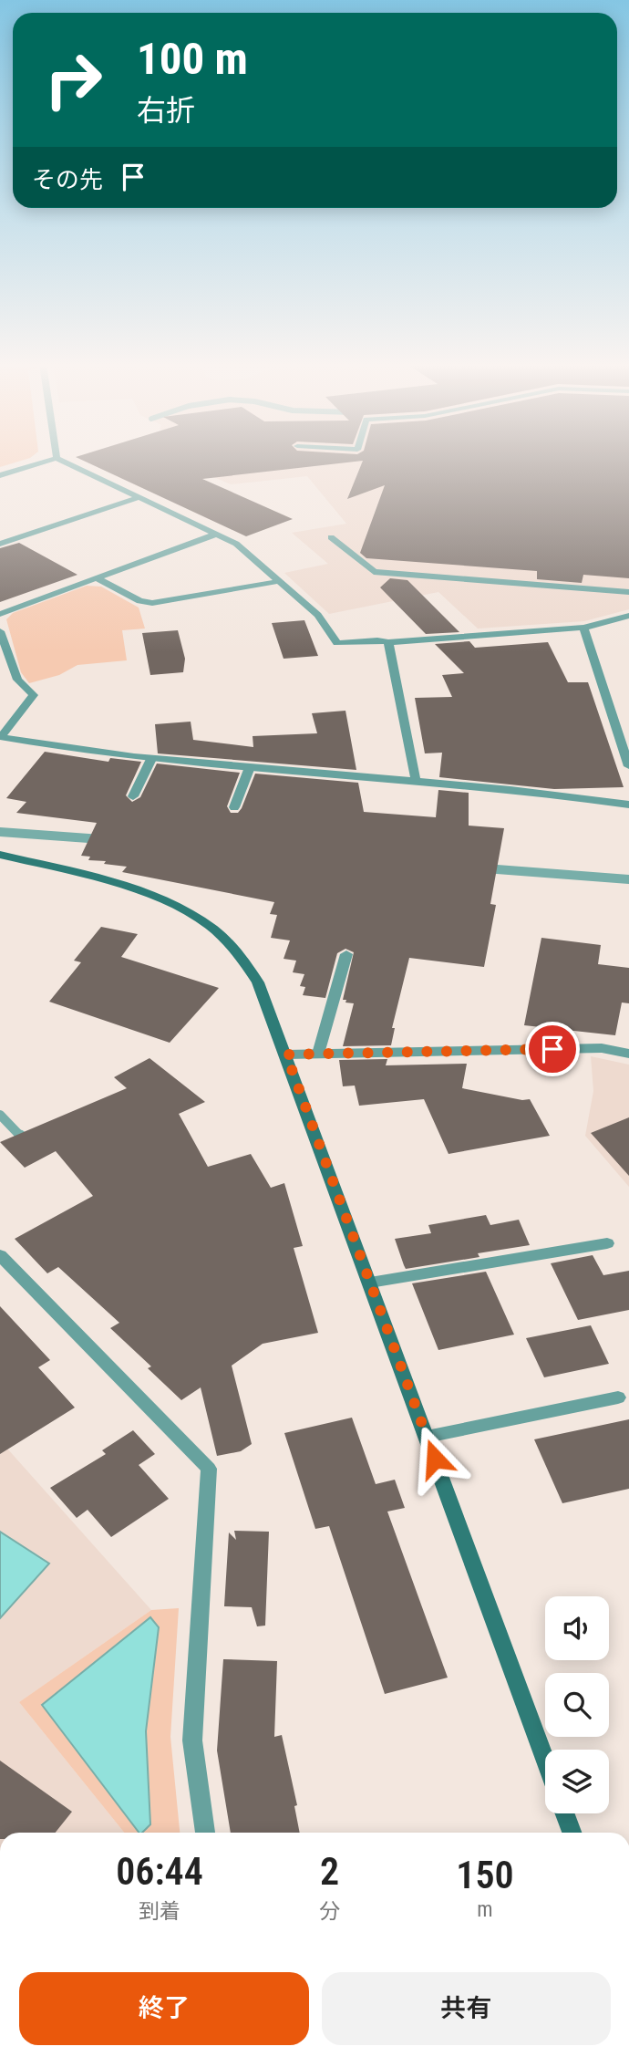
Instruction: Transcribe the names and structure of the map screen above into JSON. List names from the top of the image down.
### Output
{
  "page": {
    "turn": ["100 m", "右折"],
    "then": "その先",
    "eta": [
      "06:44",
      "到着",
      "2",
      "分",
      "150",
      "m"
    ],
    "buttons": ["終了", "共有"]
  }
}
